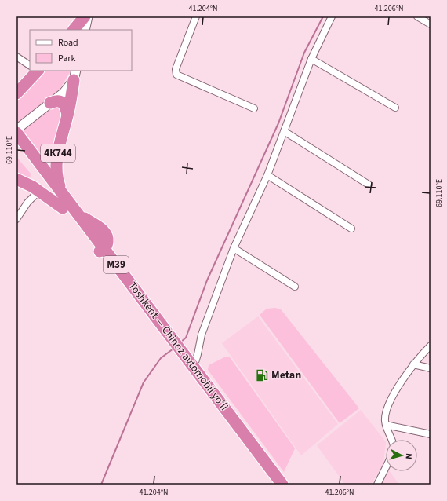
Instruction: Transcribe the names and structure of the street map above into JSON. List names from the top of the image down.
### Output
{
  "streets": {
    "highway": ["4К744", "M39", "Toshkent — Chinoz avtomobil yoʻli"]
  },
  "places": {
    "fuel station": ["Metan"]
  },
  "legend": ["Road", "Park"],
  "north": "right",
  "coordinates": ["41.204°N", "41.206°N", "69.110°E"]
}
